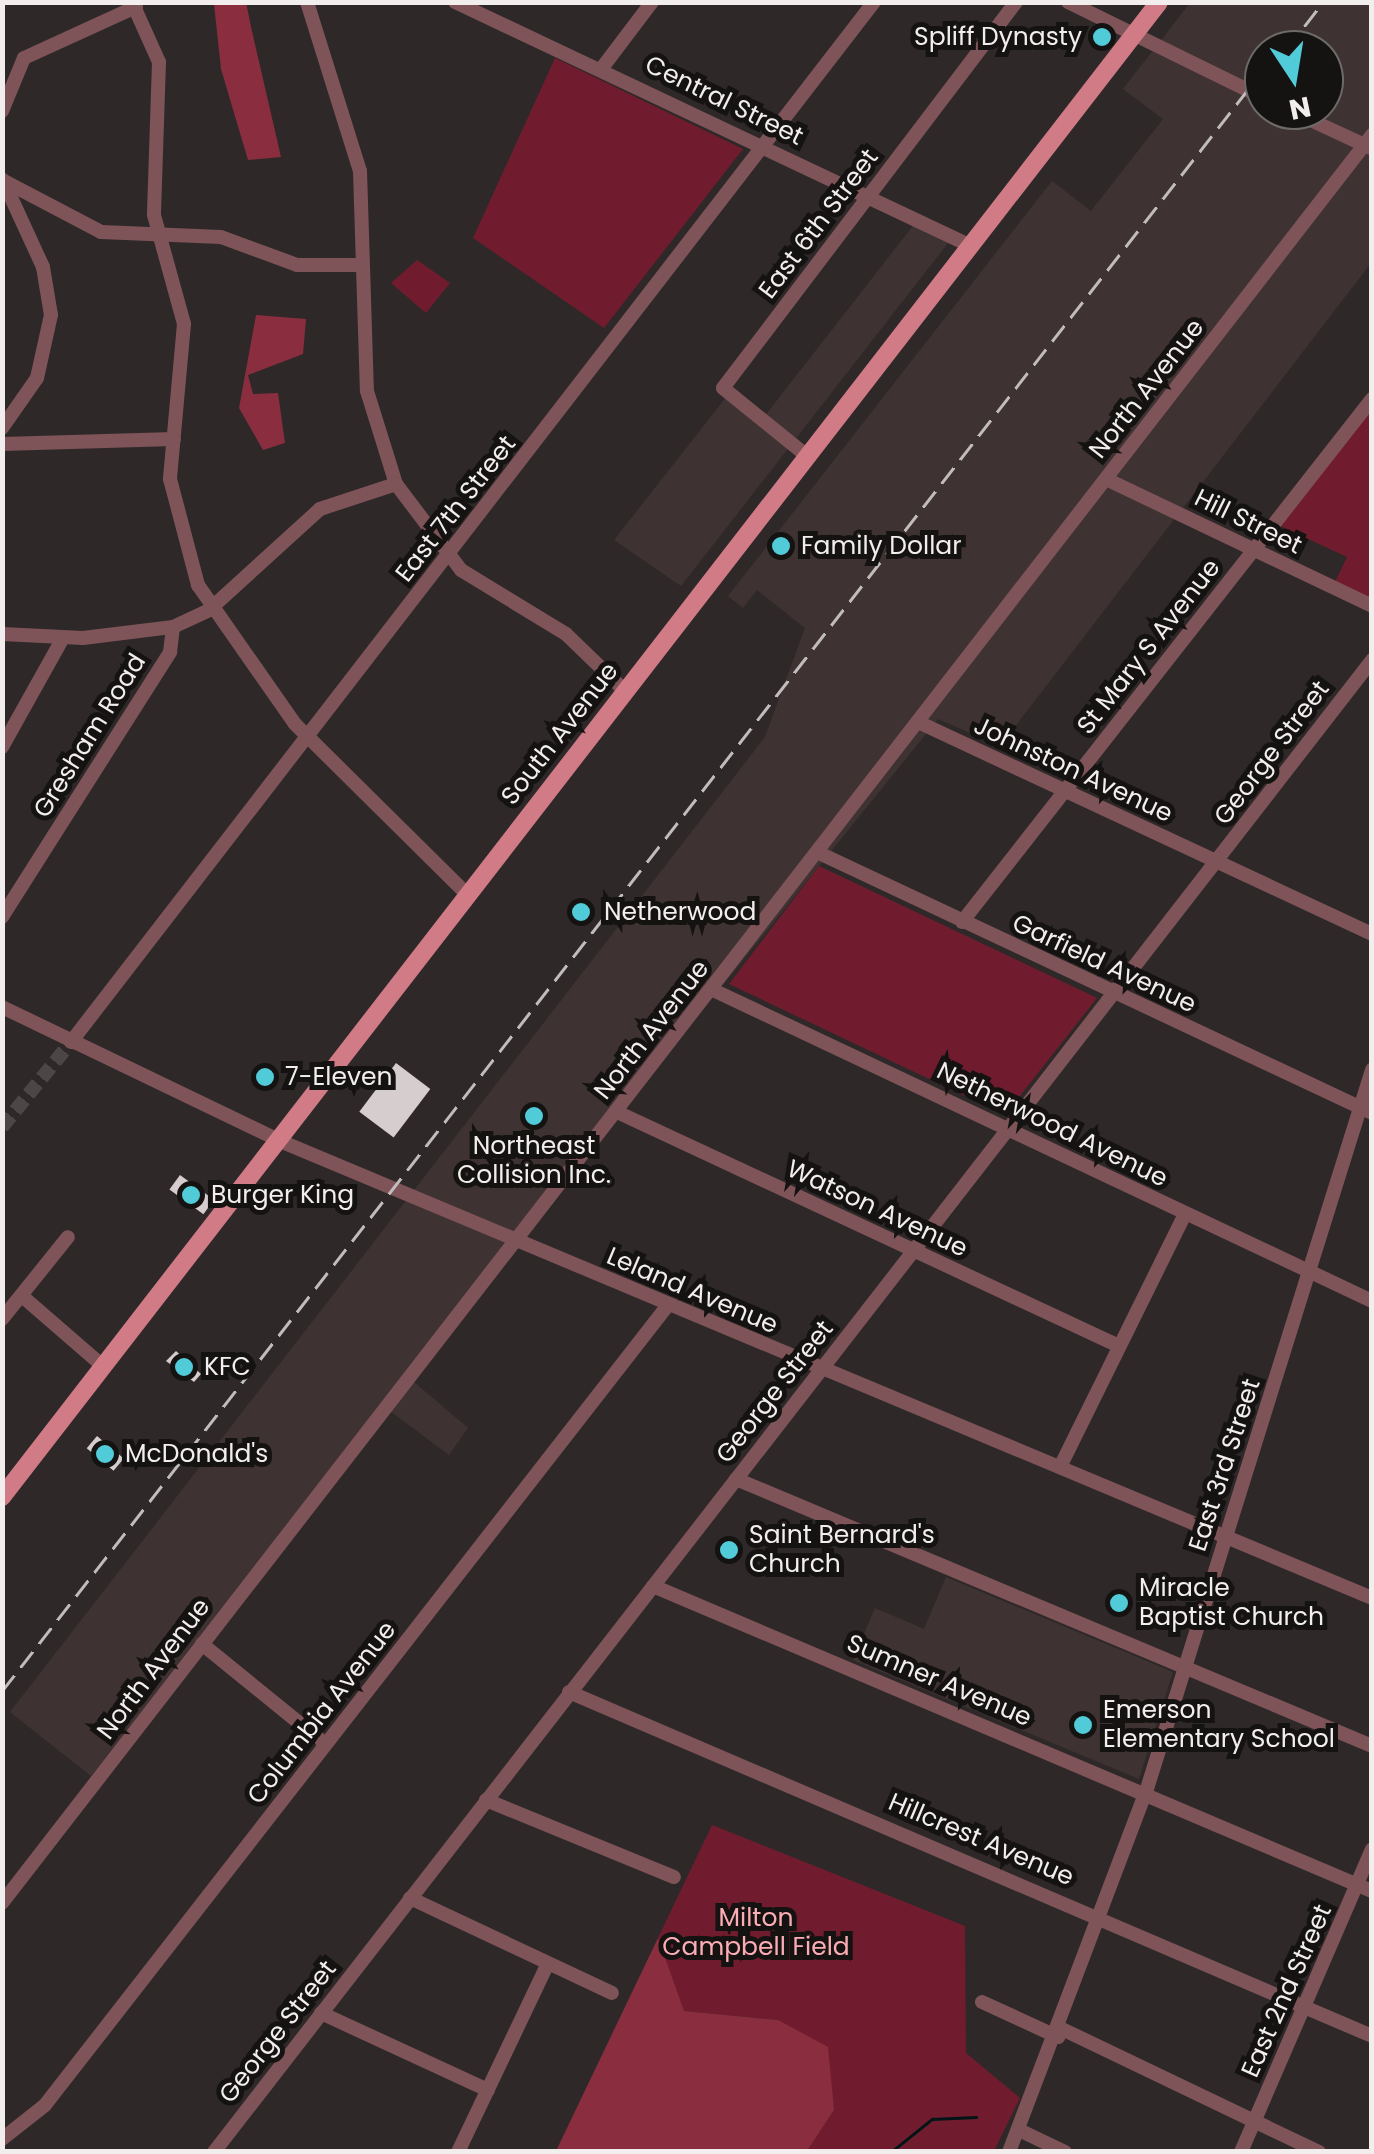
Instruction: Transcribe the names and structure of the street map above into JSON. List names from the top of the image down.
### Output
{
  "streets": {
    "main road": ["South Avenue"],
    "street": [
      "Central Street",
      "East 6th Street",
      "North Avenue",
      "East 7th Street",
      "Hill Street",
      "St Mary S Avenue",
      "Gresham Road",
      "George Street",
      "Johnston Avenue",
      "Garfield Avenue",
      "Netherwood Avenue",
      "Watson Avenue",
      "Leland Avenue",
      "East 3rd Street",
      "Sumner Avenue",
      "Columbia Avenue",
      "Hillcrest Avenue",
      "East 2nd Street"
    ]
  },
  "crossings": [
    ["Central Street", "East 6th Street"],
    ["Central Street", "East 7th Street"],
    ["Central Street", "South Avenue"],
    ["East 6th Street", "South Avenue"],
    ["North Avenue", "Hill Street"],
    ["North Avenue", "Johnston Avenue"],
    ["North Avenue", "Garfield Avenue"],
    ["North Avenue", "Netherwood Avenue"],
    ["North Avenue", "Watson Avenue"],
    ["North Avenue", "Leland Avenue"],
    ["East 7th Street", "Leland Avenue"],
    ["Hill Street", "St Mary S Avenue"],
    ["St Mary S Avenue", "Johnston Avenue"],
    ["St Mary S Avenue", "Garfield Avenue"],
    ["South Avenue", "Leland Avenue"],
    ["George Street", "Johnston Avenue"],
    ["George Street", "Garfield Avenue"],
    ["George Street", "Netherwood Avenue"],
    ["George Street", "Watson Avenue"],
    ["George Street", "Leland Avenue"],
    ["George Street", "Sumner Avenue"],
    ["George Street", "Hillcrest Avenue"],
    ["Garfield Avenue", "East 3rd Street"],
    ["Netherwood Avenue", "East 3rd Street"],
    ["Leland Avenue", "East 3rd Street"],
    ["Leland Avenue", "Columbia Avenue"],
    ["East 3rd Street", "Sumner Avenue"],
    ["East 3rd Street", "Hillcrest Avenue"],
    ["Sumner Avenue", "East 2nd Street"],
    ["Hillcrest Avenue", "East 2nd Street"]
  ],
  "parks": ["Milton Campbell Field"],
  "places": [
    "Spliff Dynasty",
    "Family Dollar",
    "Netherwood",
    "7-Eleven",
    "Northeast Collision Inc.",
    "Burger King",
    "KFC",
    "McDonald's",
    "Saint Bernard's Church",
    "Miracle Baptist Church",
    "Emerson Elementary School"
  ],
  "north": "bottom"
}
